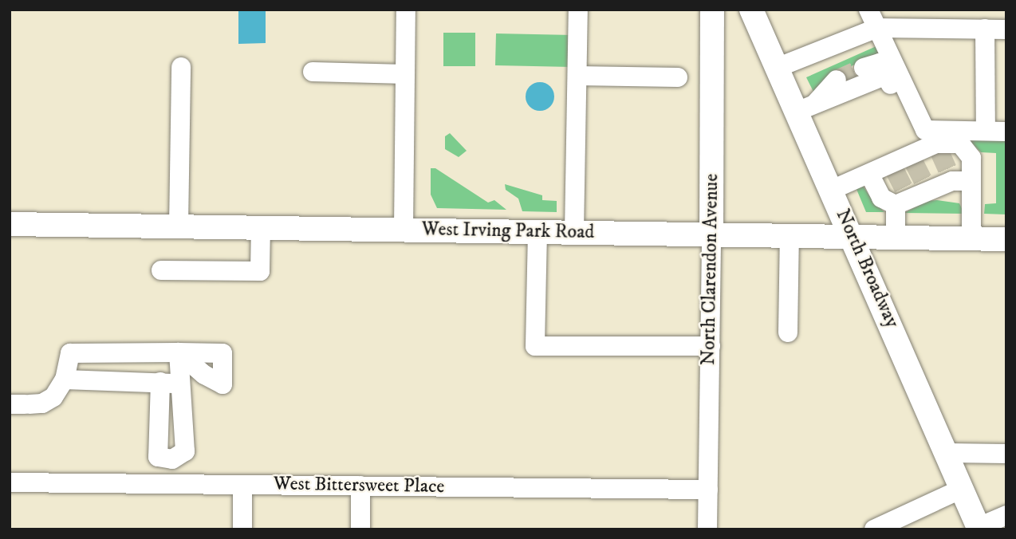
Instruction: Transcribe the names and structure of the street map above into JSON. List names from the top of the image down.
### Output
{
  "streets": {
    "main road": ["West Irving Park Road", "North Broadway", "North Clarendon Avenue"],
    "street": ["West Bittersweet Place"]
  },
  "crossings": [
    ["West Irving Park Road", "North Broadway"],
    ["West Irving Park Road", "North Clarendon Avenue"],
    ["North Clarendon Avenue", "West Bittersweet Place"]
  ]
}
